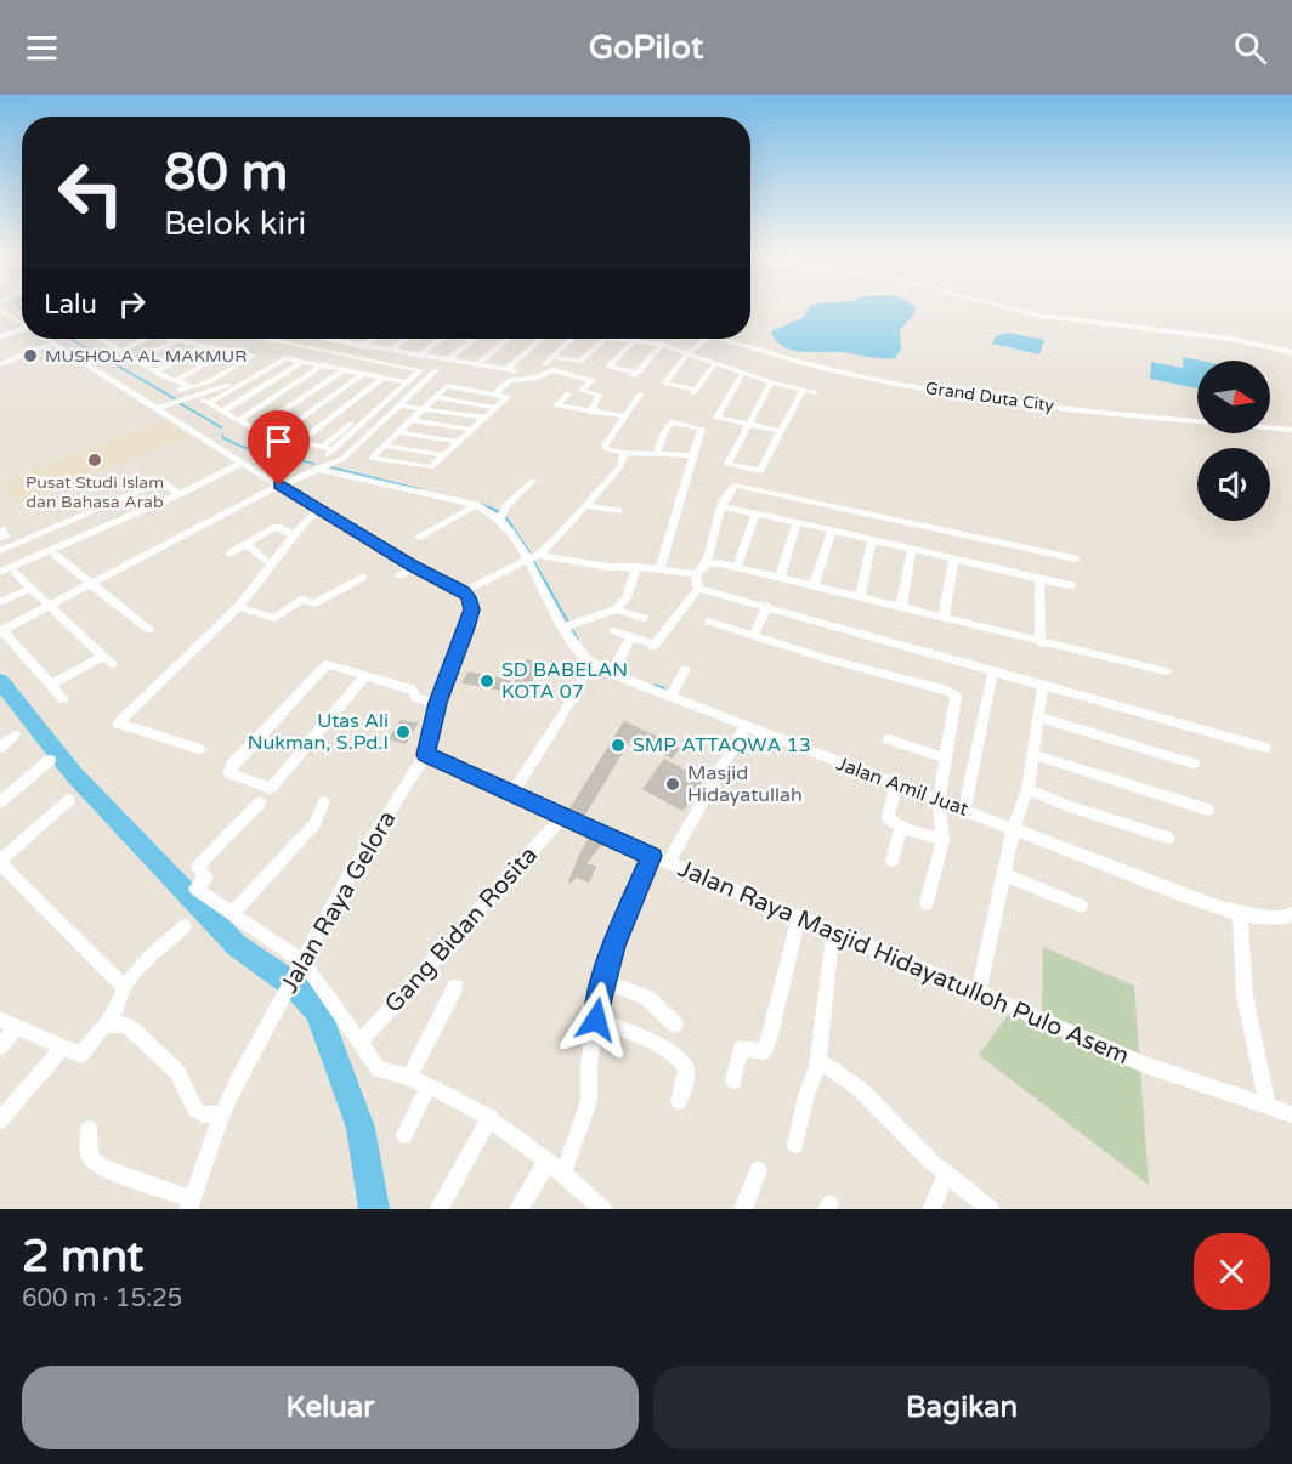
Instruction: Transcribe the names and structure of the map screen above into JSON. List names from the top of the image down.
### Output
{
  "streets": {
    "street": [
      "Grand Duta City",
      "Jalan Amil Juat",
      "Jalan Raya Gelora",
      "Gang Bidan Rosita",
      "Jalan Raya Masjid Hidayatulloh Pulo Asem"
    ]
  },
  "crossings": [
    ["Jalan Raya Gelora", "Jalan Raya Masjid Hidayatulloh Pulo Asem"],
    ["Gang Bidan Rosita", "Jalan Raya Masjid Hidayatulloh Pulo Asem"]
  ],
  "places": [
    "MUSHOLA AL MAKMUR",
    "Pusat Studi Islam dan Bahasa Arab",
    "SD BABELAN KOTA 07",
    "Utas Ali Nukman, S.Pd.I",
    "SMP ATTAQWA 13",
    "Masjid Hidayatullah"
  ],
  "north": "right",
  "page": {
    "header": "GoPilot",
    "turn": ["80 m", "Belok kiri"],
    "then": "Lalu",
    "heading": ["2 mnt", "600 m · 15:25"],
    "buttons": ["Keluar", "Bagikan"]
  }
}
